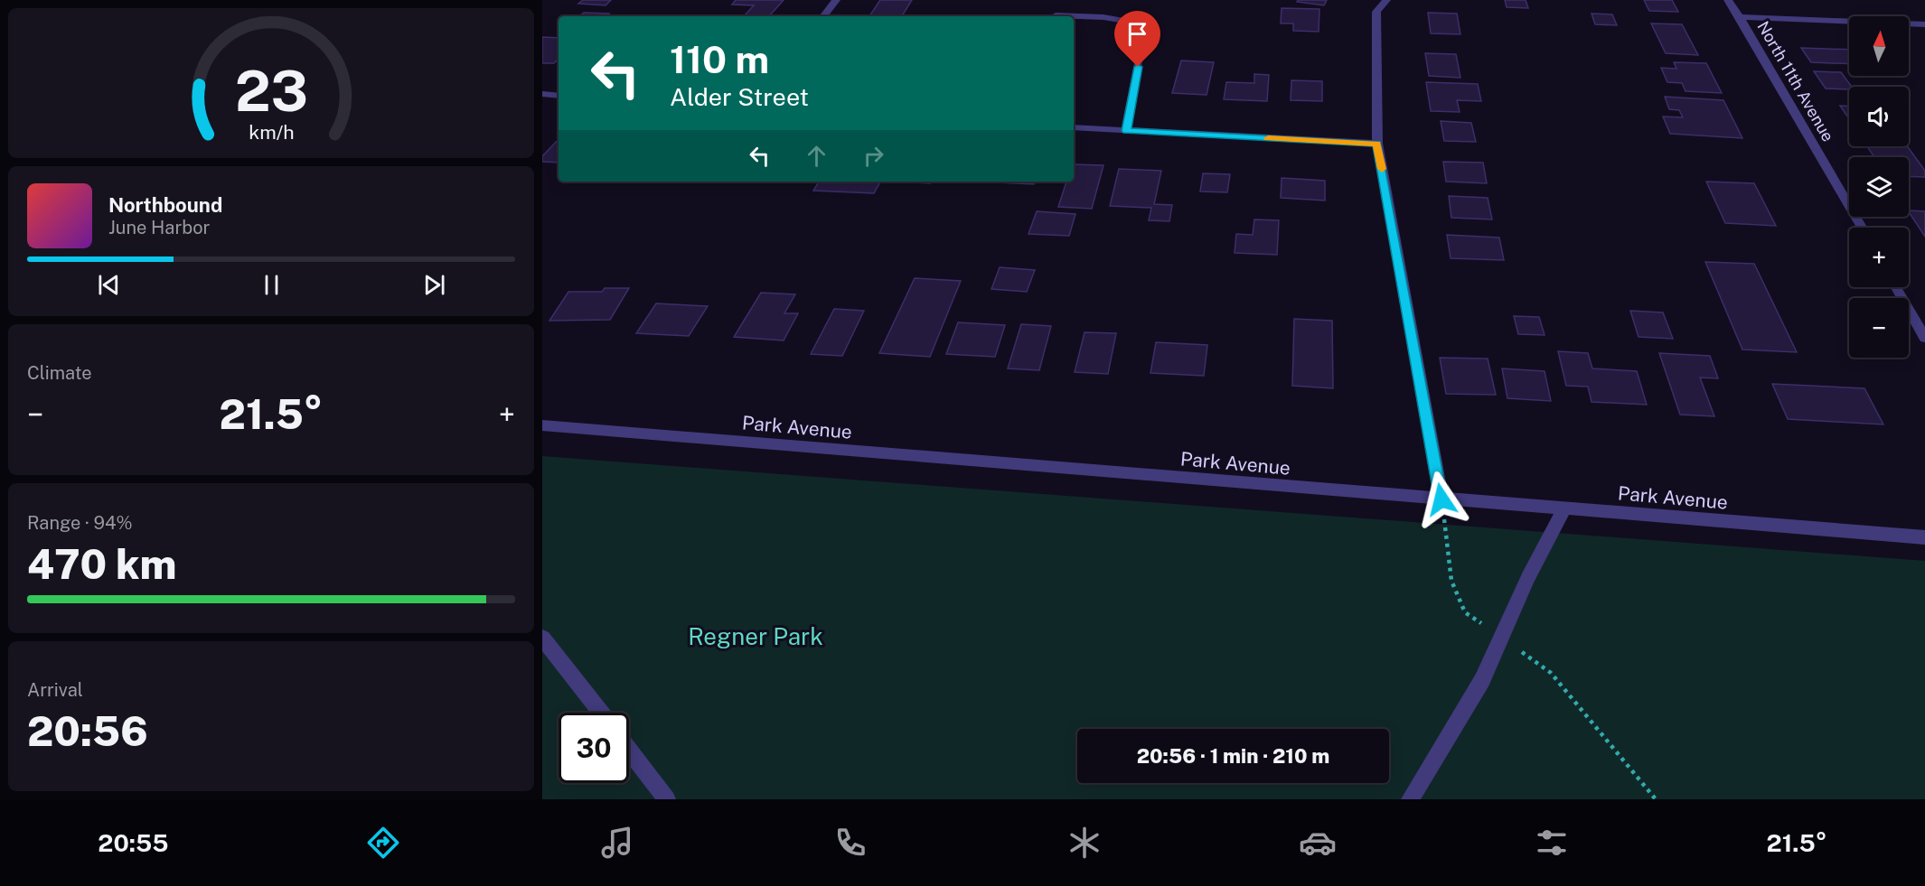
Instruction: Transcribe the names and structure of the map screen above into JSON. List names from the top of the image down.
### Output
{
  "streets": {
    "street": ["North 11th Avenue", "Park Avenue"]
  },
  "parks": ["Regner Park"],
  "north": "top",
  "page": {
    "map_buttons": ["+", "−"],
    "turn": ["110 m", "Alder Street"],
    "song": ["Northbound", "June Harbor"],
    "tile": [
      "Climate",
      ["Range · 94%", "470 km"],
      ["Arrival", "20:56"]
    ],
    "heat": ["−", "21.5°", "+"],
    "limit": "30",
    "trip": "20:56 · 1 min · 210 m",
    "tabs": ["20:55", "21.5°"],
    "gauge": ["23", "km/h"]
  }
}
